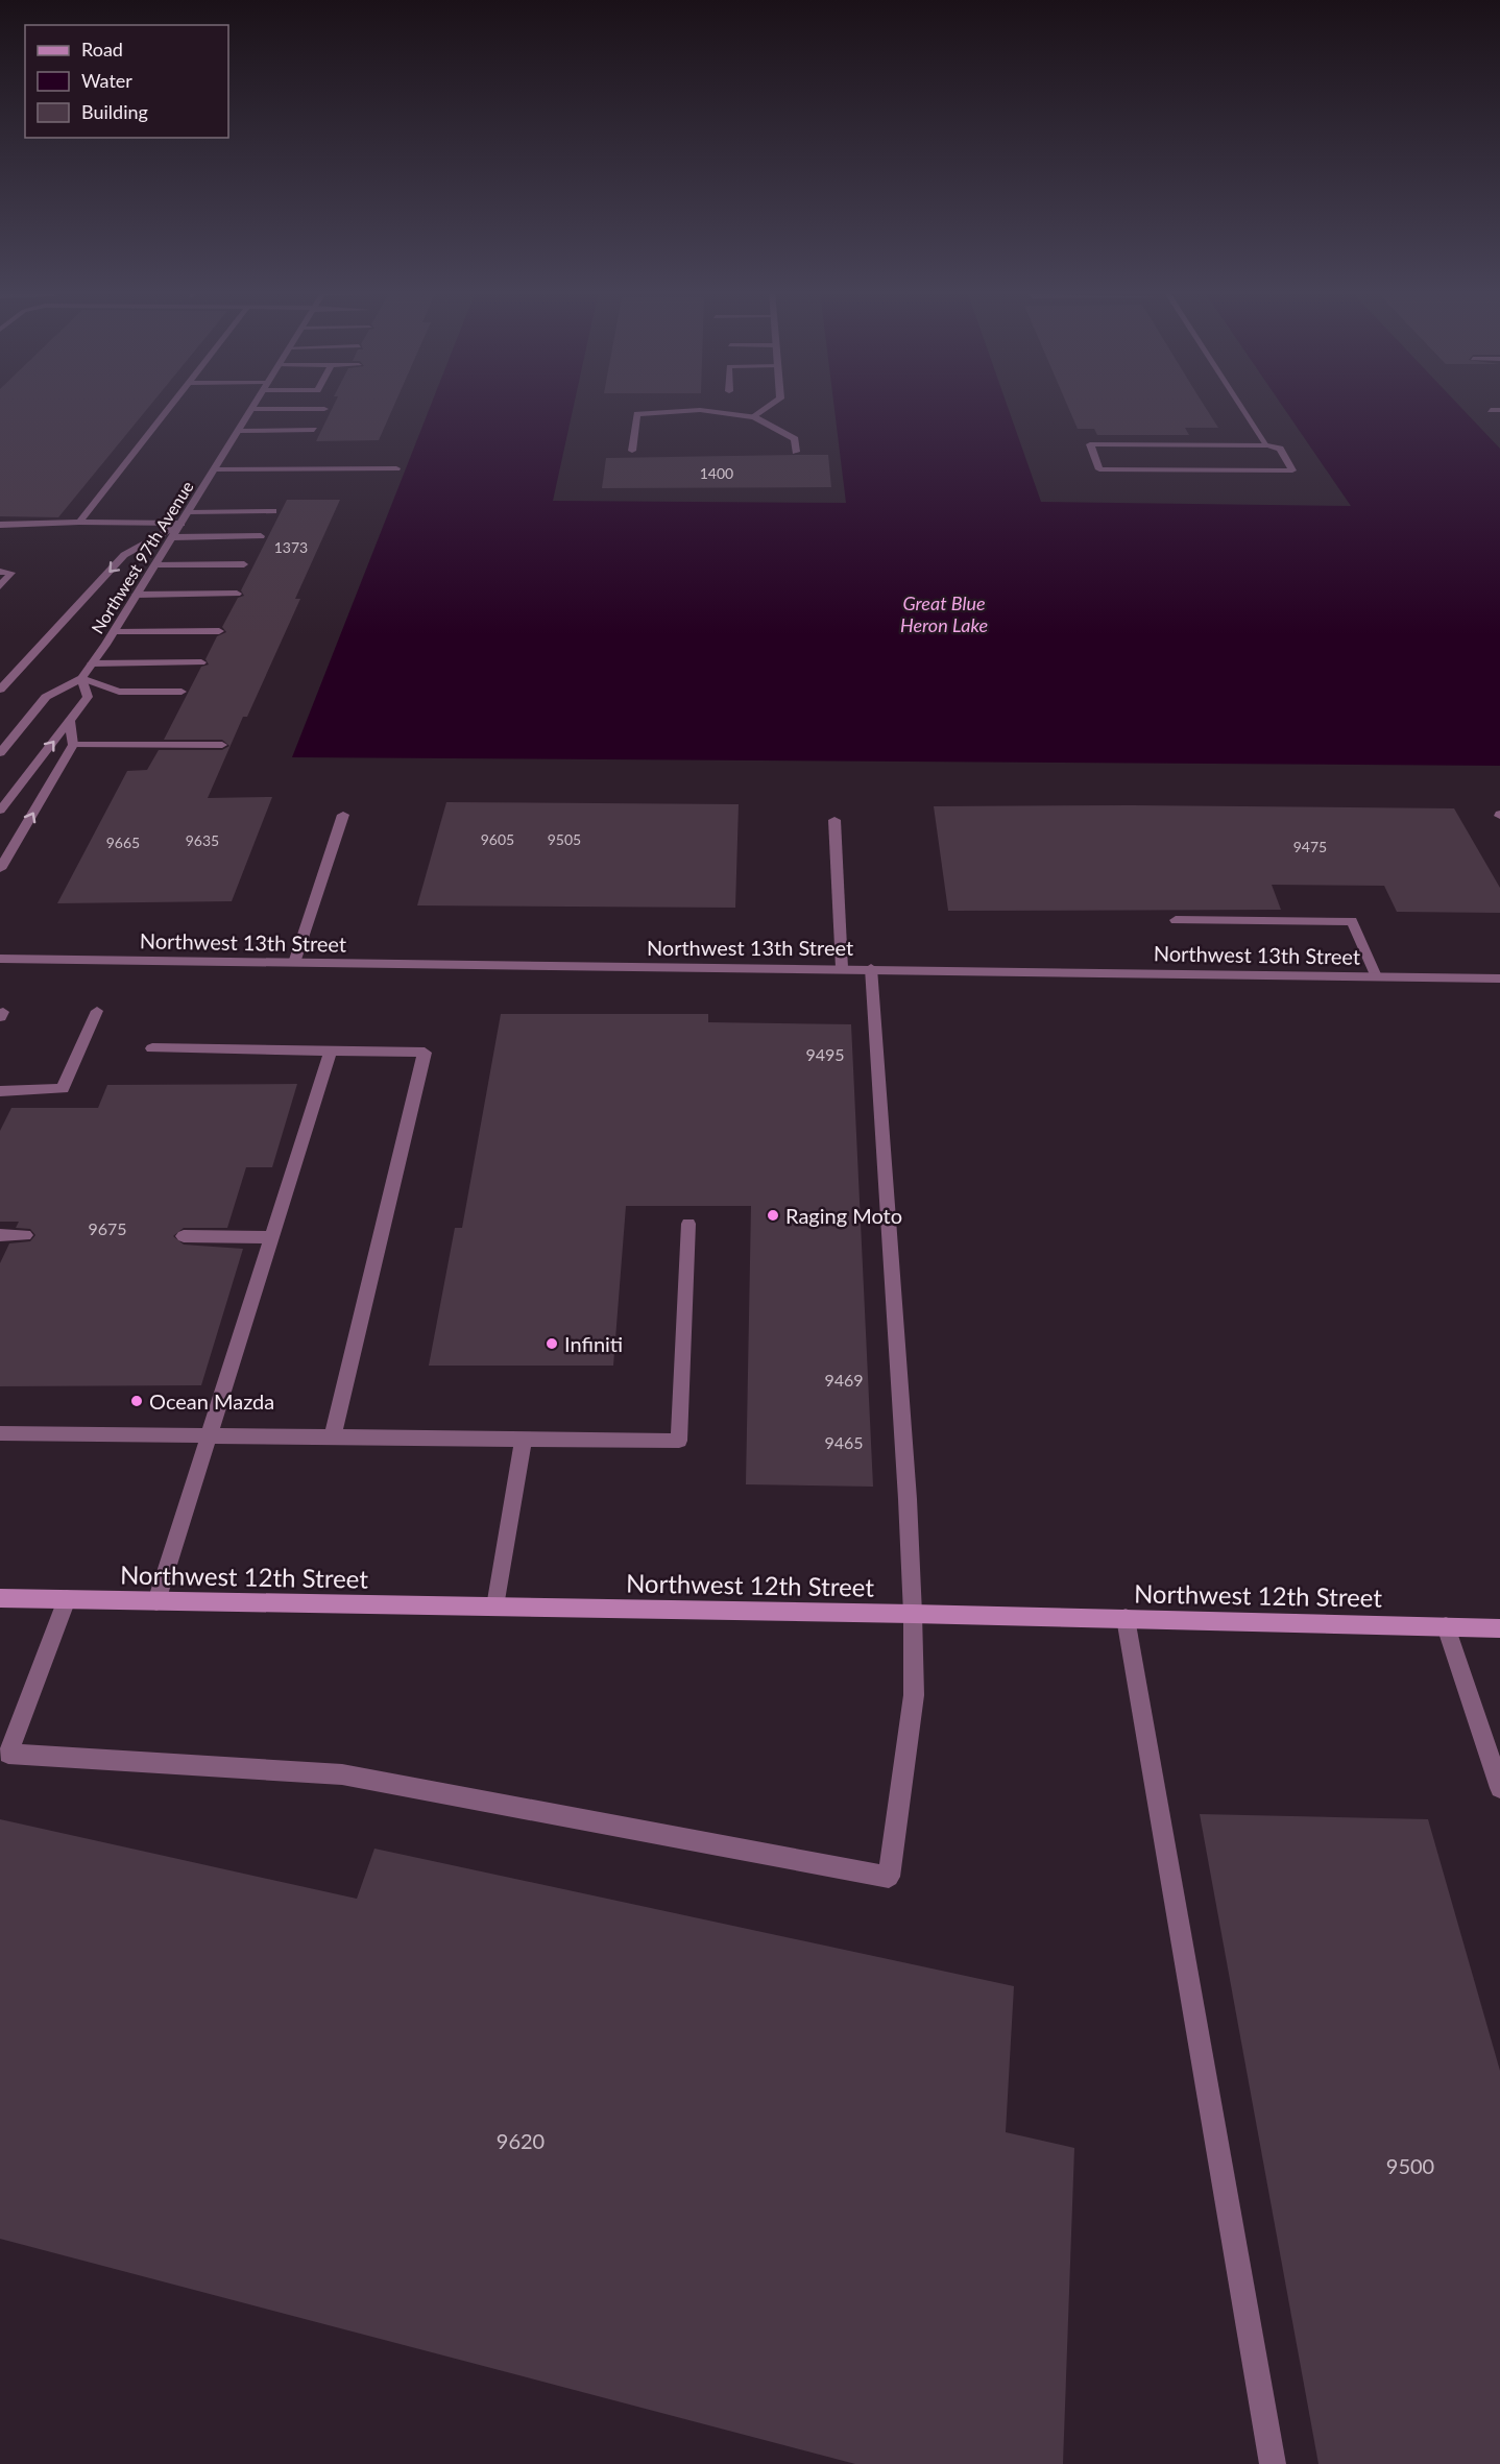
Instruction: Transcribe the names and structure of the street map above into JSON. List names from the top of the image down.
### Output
{
  "streets": {
    "main road": ["Northwest 12th Street"],
    "street": ["Northwest 97th Avenue", "Northwest 13th Street"]
  },
  "water": ["Great Blue Heron Lake"],
  "places": ["Raging Moto", "Infiniti", "Ocean Mazda"],
  "house_numbers": [
    "1400",
    "1373",
    "9605",
    "9505",
    "9635",
    "9665",
    "9475",
    "9495",
    "9675",
    "9469",
    "9465",
    "9620",
    "9500"
  ],
  "legend": ["Road", "Water", "Building"]
}
